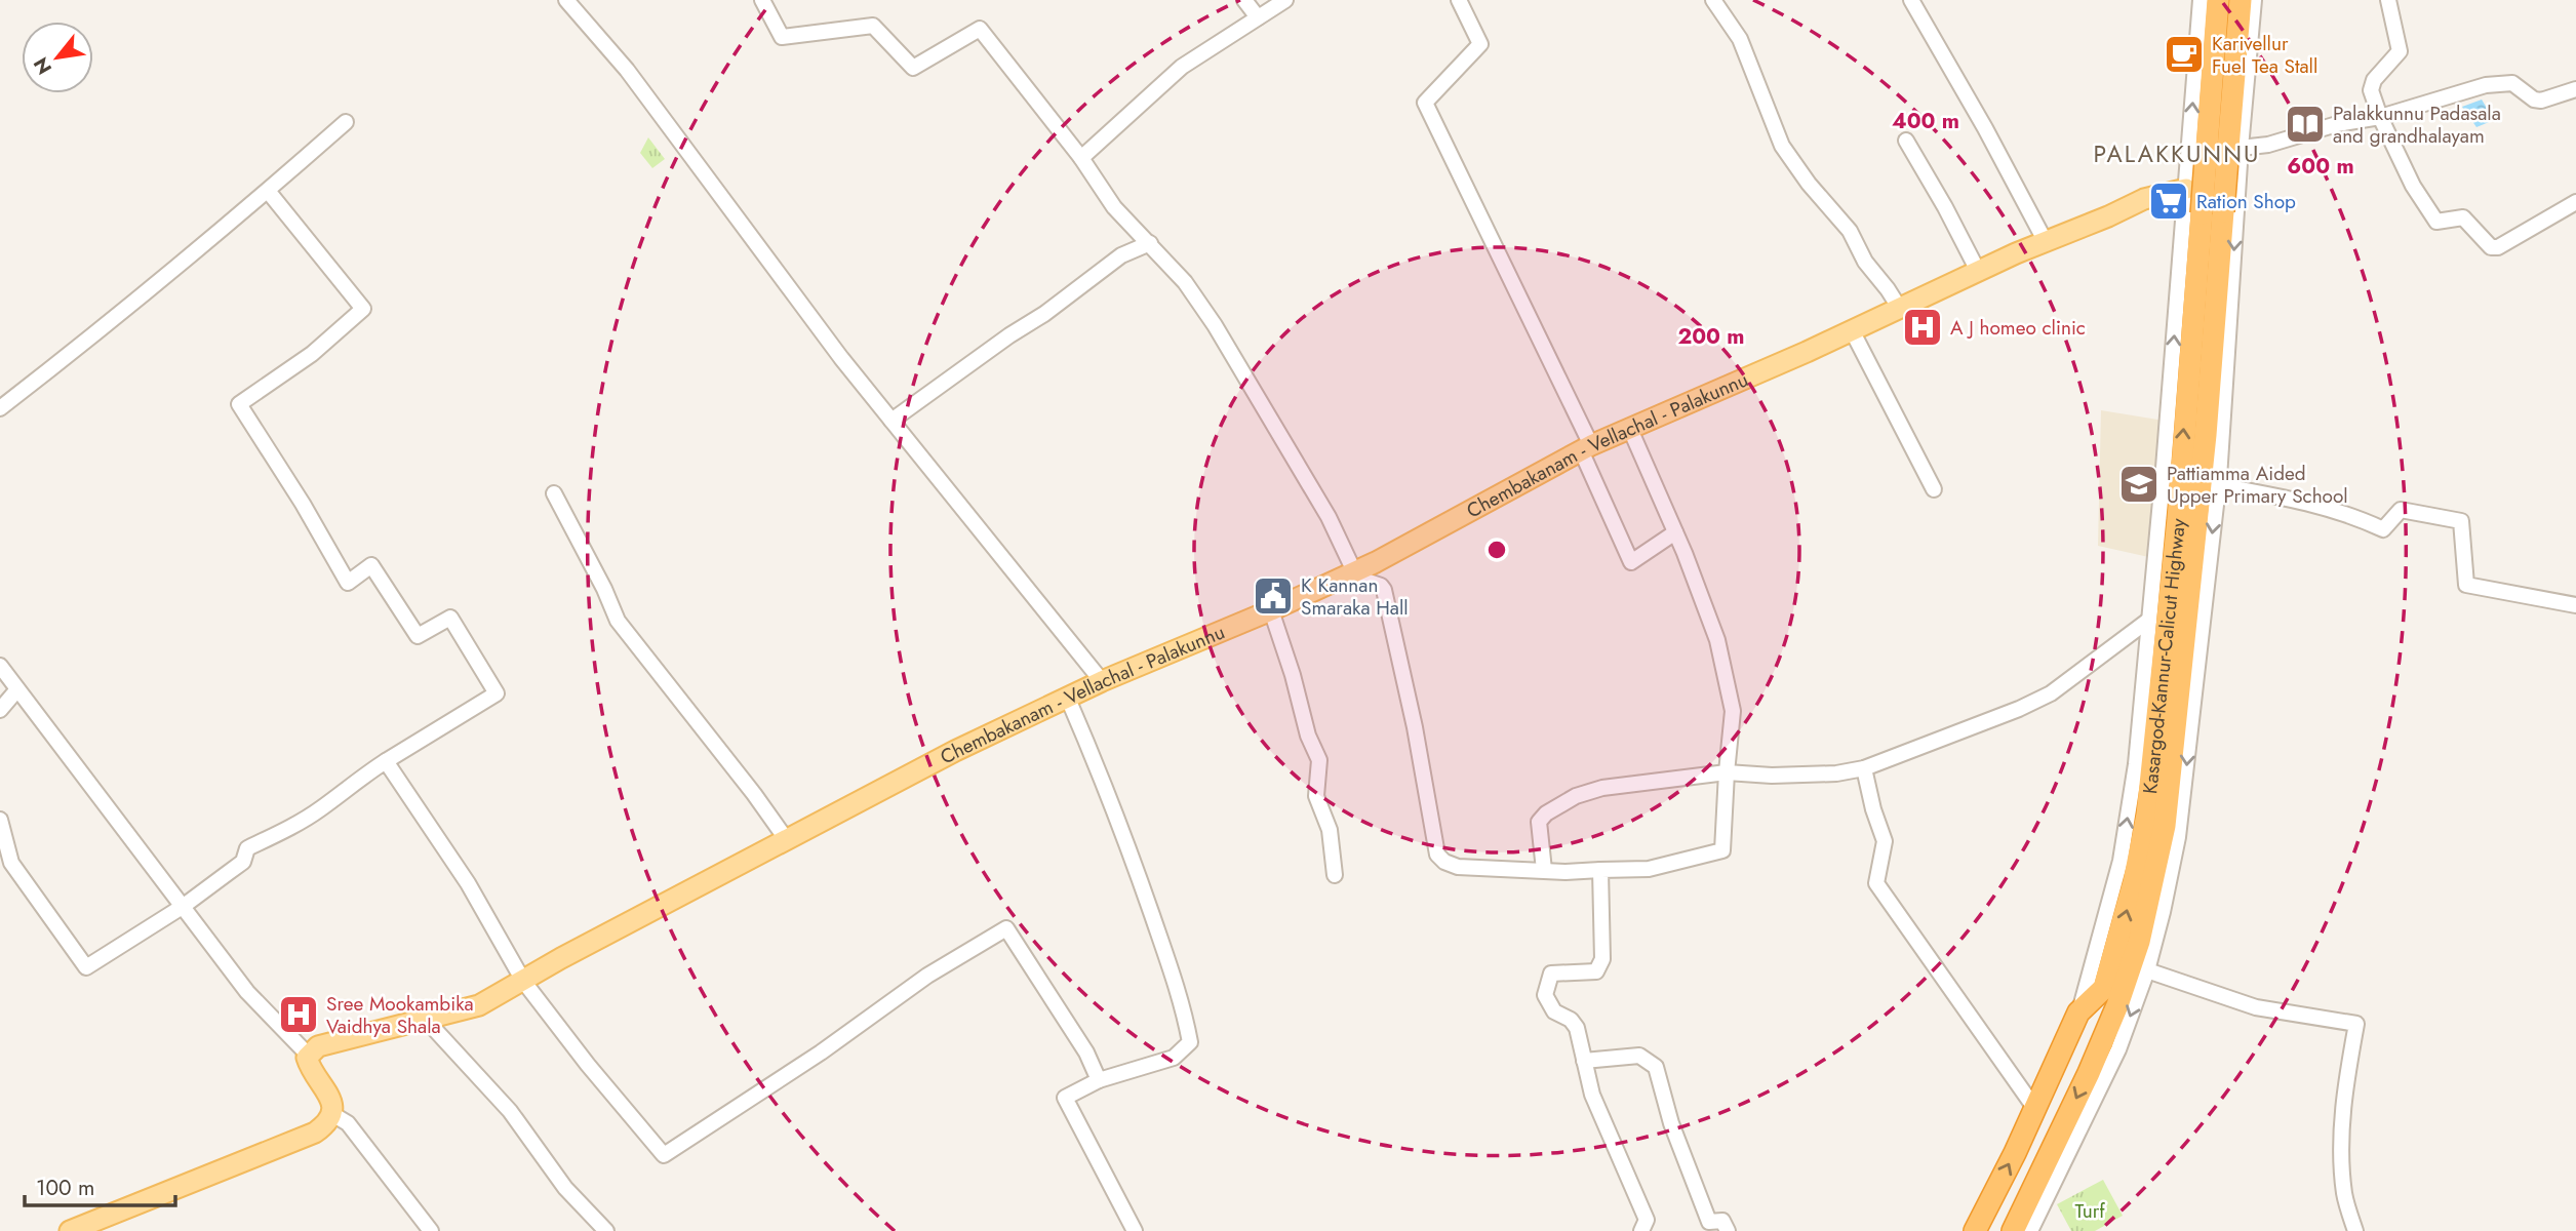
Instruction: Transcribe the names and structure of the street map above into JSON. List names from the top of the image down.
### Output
{
  "streets": {
    "highway": ["Kasargod-Kannur-Calicut Highway"],
    "main road": ["Chembakanam - Vellachal - Palakunnu"]
  },
  "districts": ["PALAKKUNNU"],
  "parks": ["Turf"],
  "places": {
    "cafe": ["Karivellur Fuel Tea Stall"],
    "library": ["Palakkunnu Padasala and grandhalayam"],
    "supermarket": ["Ration Shop"],
    "hospital": ["A J homeo clinic", "Sree Mookambika Vaidhya Shala"],
    "school or university": ["Pattiamma Aided Upper Primary School"],
    "public building": ["K Kannan Smaraka Hall"]
  },
  "scale_bar": "100 m",
  "north": "bottom left",
  "rings": ["400 m", "600 m", "200 m"]
}
